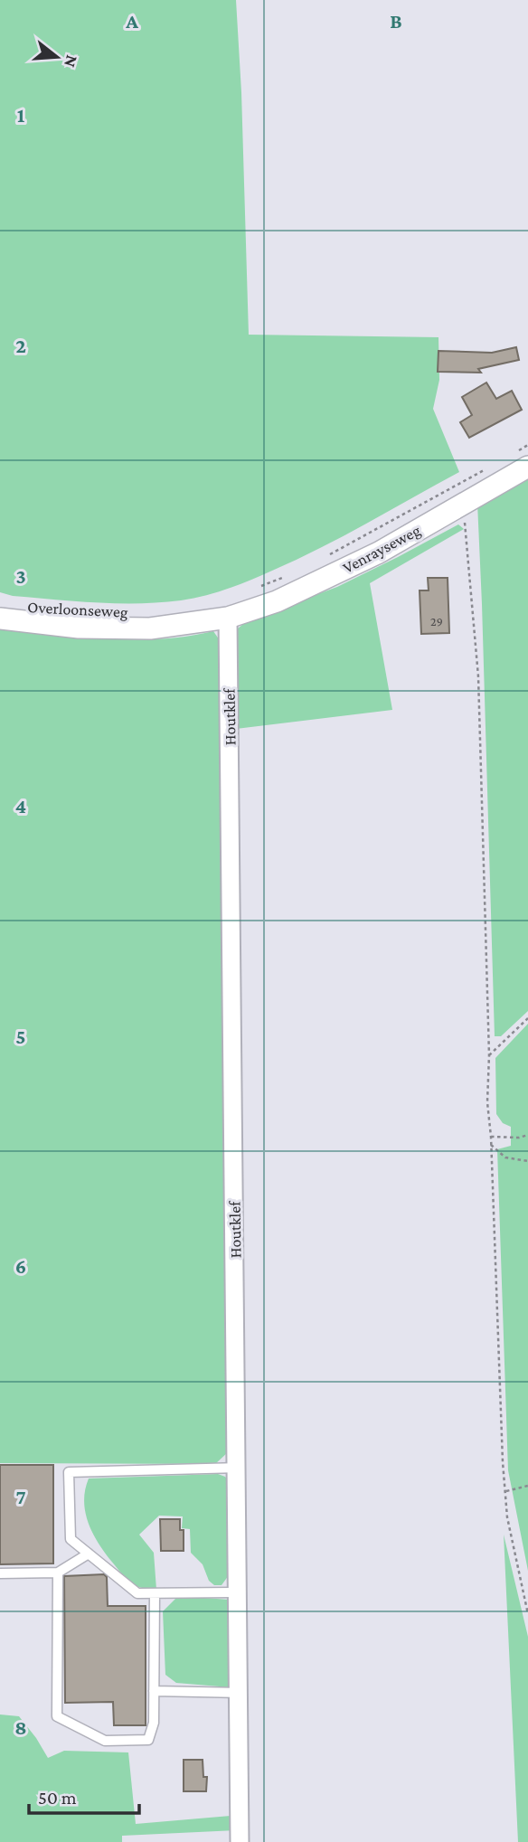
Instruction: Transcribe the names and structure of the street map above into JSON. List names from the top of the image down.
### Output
{
  "streets": {
    "street": ["Venrayseweg", "Overloonseweg", "Houtklef"]
  },
  "crossings": [
    ["Venrayseweg", "Overloonseweg"],
    ["Venrayseweg", "Houtklef"],
    ["Overloonseweg", "Houtklef"]
  ],
  "house_numbers": ["29"],
  "scale_bar": "50 m",
  "north": "right",
  "grid": {
    "columns": ["A", "B"],
    "rows": [
      "1",
      "2",
      "3",
      "4",
      "5",
      "6",
      "7",
      "8"
    ]
  }
}
